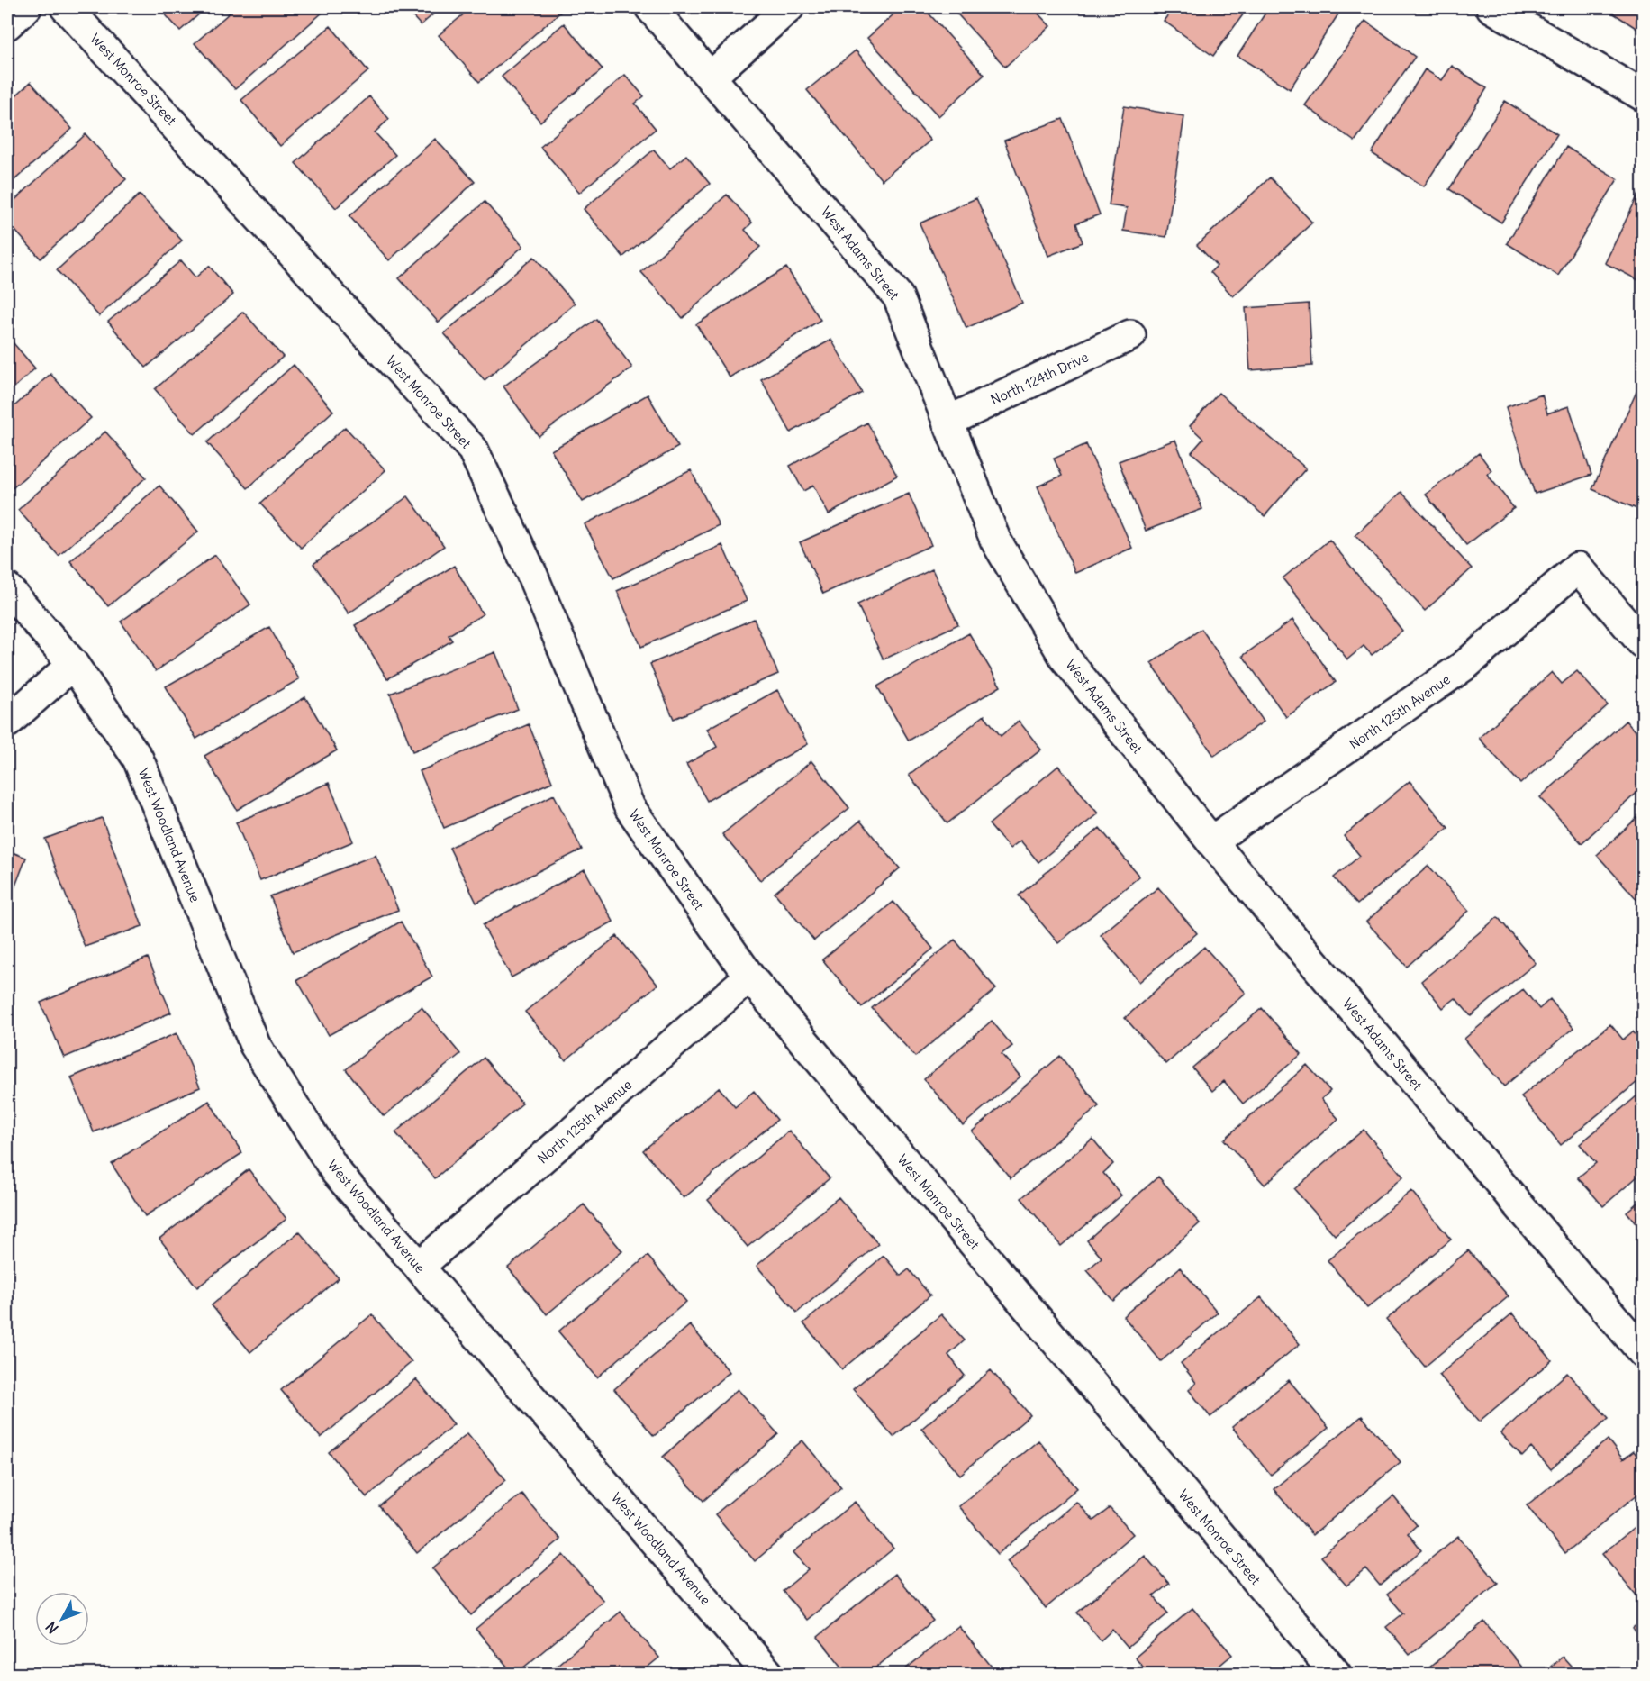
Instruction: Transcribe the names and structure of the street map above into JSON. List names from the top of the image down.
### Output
{
  "streets": {
    "street": [
      "West Monroe Street",
      "West Adams Street",
      "North 124th Drive",
      "North 125th Avenue",
      "West Woodland Avenue"
    ]
  },
  "crossings": [
    ["West Monroe Street", "North 125th Avenue"],
    ["West Adams Street", "North 124th Drive"],
    ["West Adams Street", "North 125th Avenue"],
    ["North 125th Avenue", "West Woodland Avenue"]
  ],
  "north": "bottom left"
}
